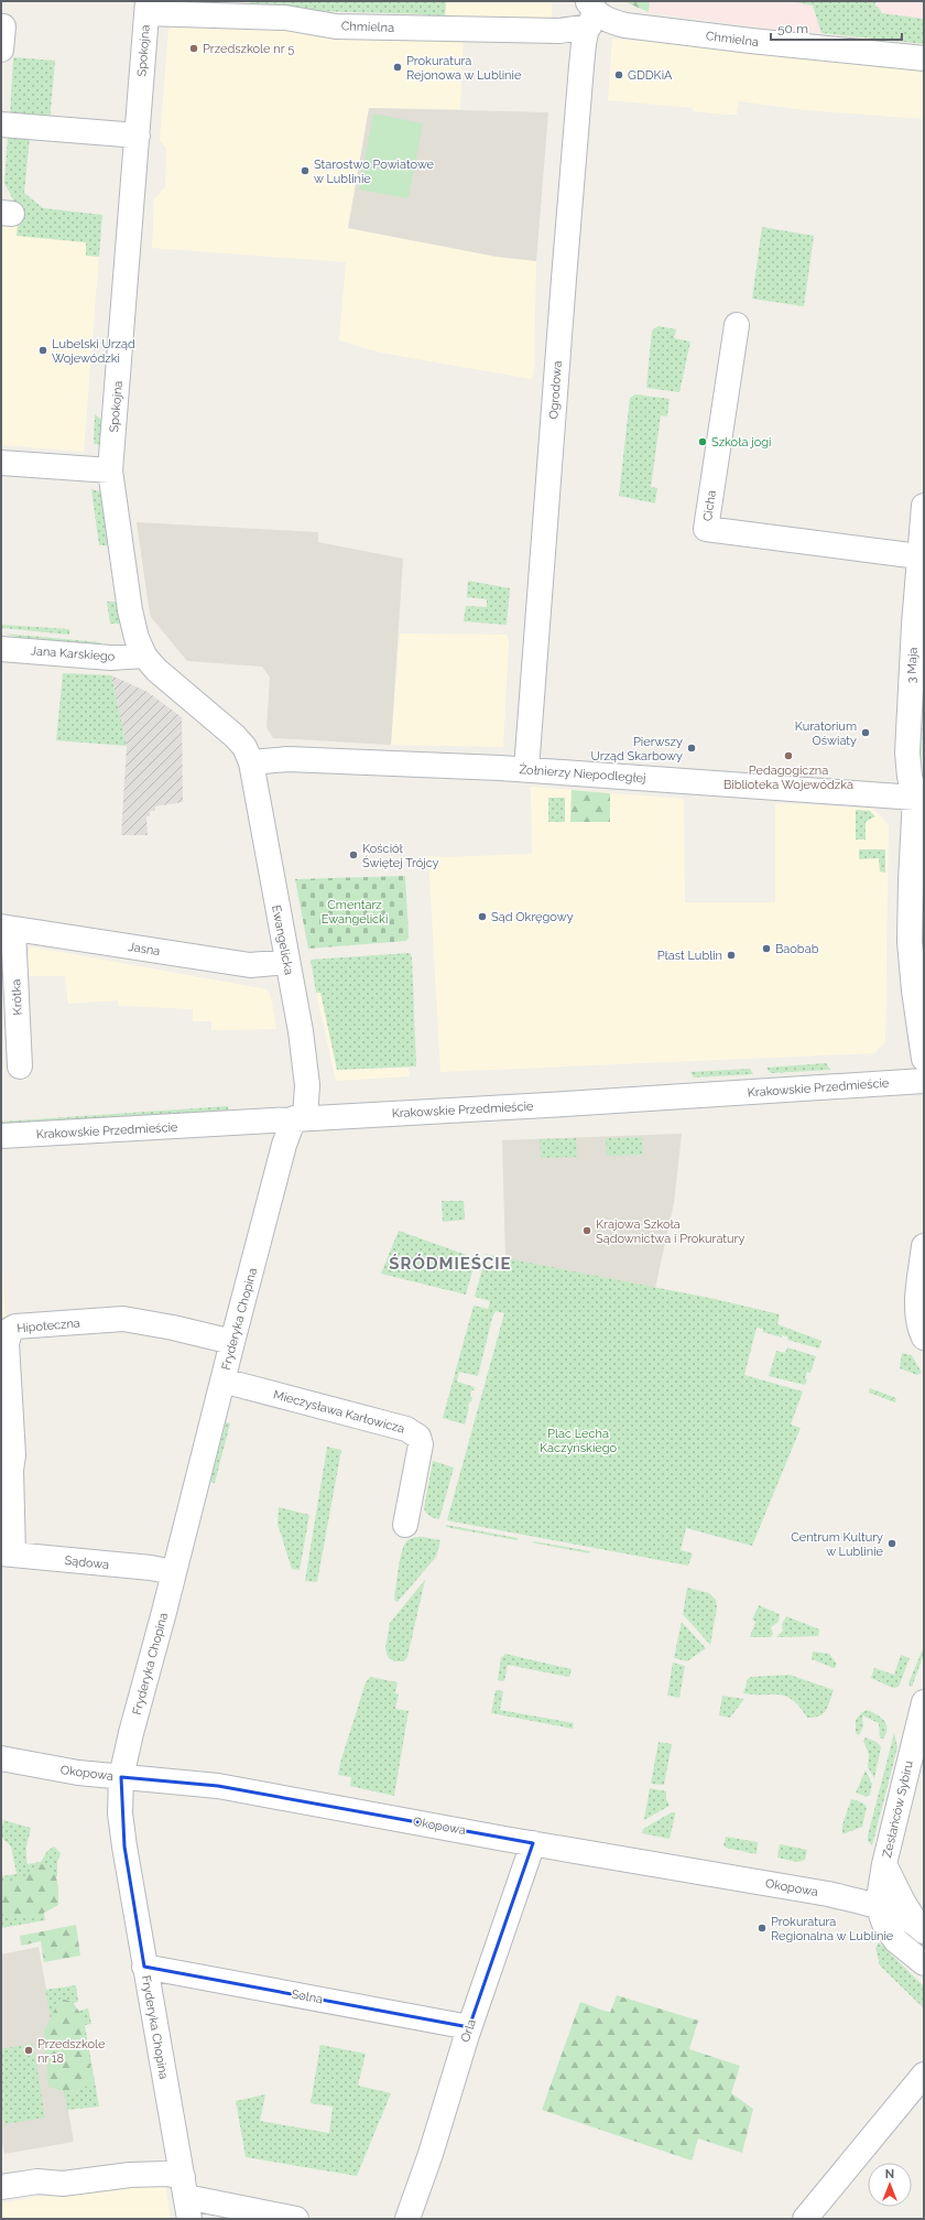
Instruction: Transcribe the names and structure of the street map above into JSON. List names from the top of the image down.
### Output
{
  "streets": {
    "street": [
      "Chmielna",
      "Spokojna",
      "Ogrodowa",
      "Cicha",
      "Jana Karskiego",
      "3 Maja",
      "Żołnierzy Niepodległej",
      "Ewangelicka",
      "Jasna",
      "Krótka",
      "Krakowskie Przedmieście",
      "Fryderyka Chopina",
      "Hipoteczna",
      "Mieczysława Karłowicza",
      "Sądowa",
      "Okopowa",
      "Zesłańców Sybiru",
      "Solna",
      "Orla"
    ]
  },
  "crossings": [
    ["Chmielna", "Spokojna"],
    ["Chmielna", "Ogrodowa"],
    ["Spokojna", "Jana Karskiego"],
    ["Spokojna", "Żołnierzy Niepodległej"],
    ["Spokojna", "Ewangelicka"],
    ["Ogrodowa", "Żołnierzy Niepodległej"],
    ["Cicha", "3 Maja"],
    ["3 Maja", "Żołnierzy Niepodległej"],
    ["Żołnierzy Niepodległej", "Ewangelicka"],
    ["Ewangelicka", "Jasna"],
    ["Ewangelicka", "Krakowskie Przedmieście"],
    ["Ewangelicka", "Fryderyka Chopina"],
    ["Jasna", "Krótka"],
    ["Krakowskie Przedmieście", "Fryderyka Chopina"],
    ["Fryderyka Chopina", "Hipoteczna"],
    ["Fryderyka Chopina", "Mieczysława Karłowicza"],
    ["Fryderyka Chopina", "Sądowa"],
    ["Fryderyka Chopina", "Okopowa"],
    ["Fryderyka Chopina", "Solna"],
    ["Hipoteczna", "Sądowa"],
    ["Okopowa", "Zesłańców Sybiru"],
    ["Okopowa", "Orla"],
    ["Solna", "Orla"]
  ],
  "districts": ["ŚRÓDMIEŚCIE"],
  "parks": ["Cmentarz Ewangelicki", "Plac Lecha Kaczyńskiego"],
  "places": [
    "Przedszkole nr 5",
    "Prokuratura Rejonowa w Lublinie",
    "GDDKiA",
    "Starostwo Powiatowe w Lublinie",
    "Lubelski Urząd Wojewódzki",
    "Szkoła jogi",
    "Kuratorium Oświaty",
    "Pierwszy Urząd Skarbowy",
    "Pedagogiczna Biblioteka Wojewódzka",
    "Kościół Świętej Trójcy",
    "Sąd Okręgowy",
    "Baobab",
    "Płast Lublin",
    "Krajowa Szkoła Sądownictwa i Prokuratury",
    "Centrum Kultury w Lublinie",
    "Prokuratura Regionalna w Lublinie",
    "Przedszkole nr 18"
  ],
  "scale_bar": "50 m",
  "north": "top"
}
